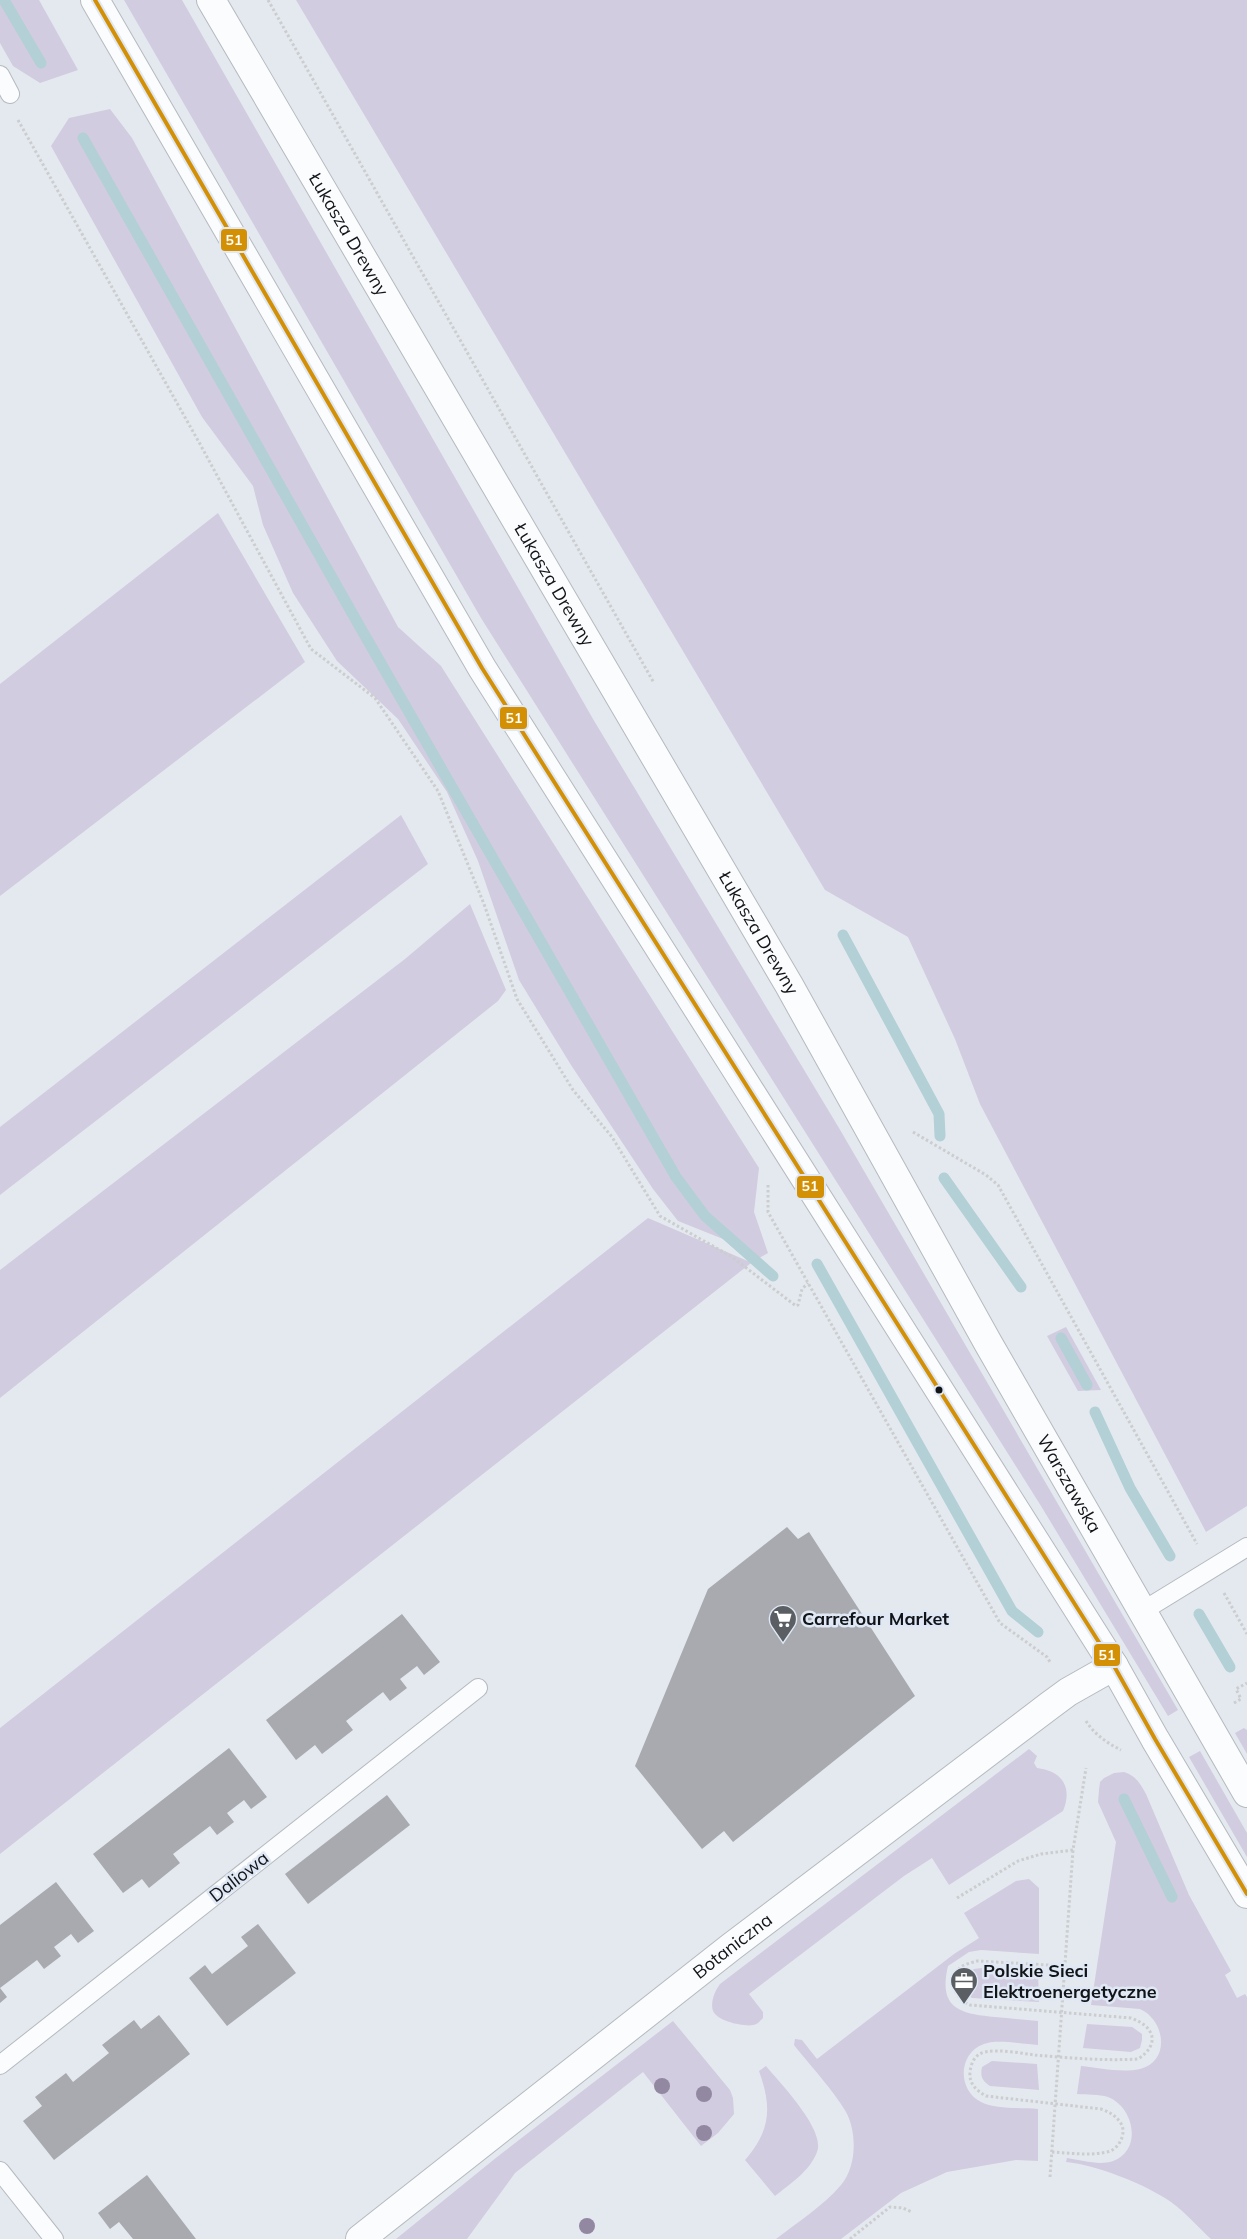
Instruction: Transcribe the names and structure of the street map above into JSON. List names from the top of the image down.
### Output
{
  "streets": {
    "main road": ["Łukasza Drewny", "Warszawska", "Botaniczna"],
    "lane": ["Daliowa"]
  },
  "crossings": [
    ["Łukasza Drewny", "Warszawska"]
  ],
  "places": {
    "supermarket": ["Carrefour Market"],
    "office": ["Polskie Sieci Elektroenergetyczne"]
  },
  "lines": ["transit line 51"]
}
